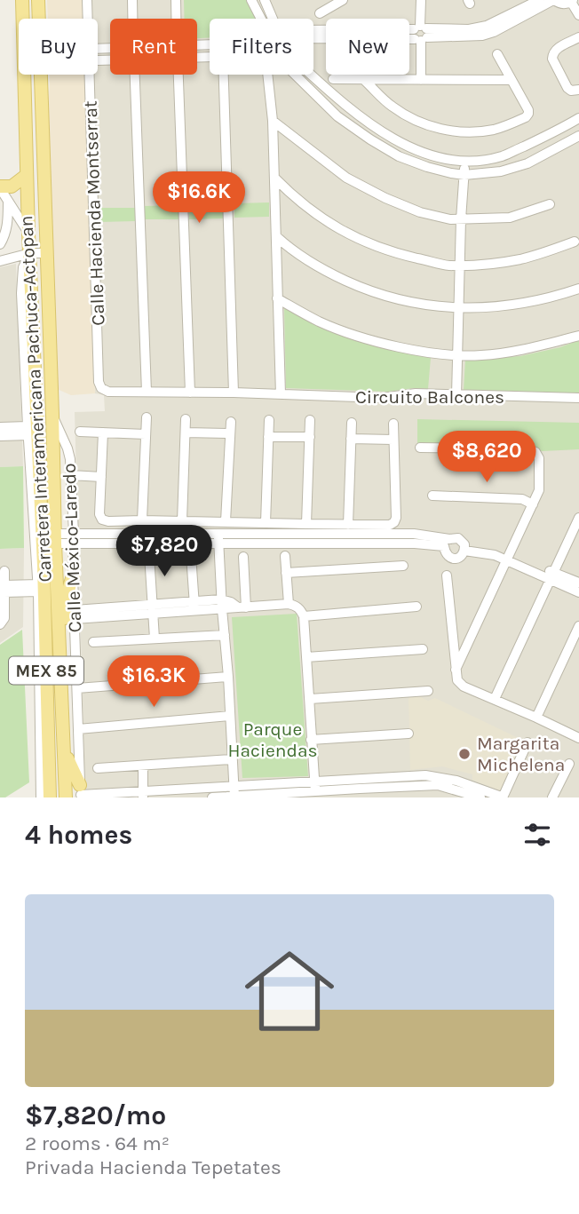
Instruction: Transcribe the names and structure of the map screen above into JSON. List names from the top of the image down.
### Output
{
  "streets": {
    "main road": ["Carretera Interamericana Pachuca-Actopan", "MEX 85"],
    "street": ["Calle Hacienda Montserrat", "Circuito Balcones", "Calle México-Laredo"]
  },
  "crossings": [
    ["Calle Hacienda Montserrat", "Circuito Balcones"],
    ["Carretera Interamericana Pachuca-Actopan", "Calle México-Laredo"]
  ],
  "parks": ["Parque Haciendas"],
  "places": ["Margarita Michelena"],
  "page": {
    "chip": [
      "Buy",
      "Rent",
      "Filters",
      "New"
    ],
    "price": [
      "$16.6K",
      "$8,620",
      "$7,820",
      "$16.3K"
    ],
    "heading": "4 homes",
    "list": [
      {
        "name": "$7,820/mo",
        "note": "2 rooms · 64 m² · Privada Hacienda Tepetates"
      }
    ]
  }
}
